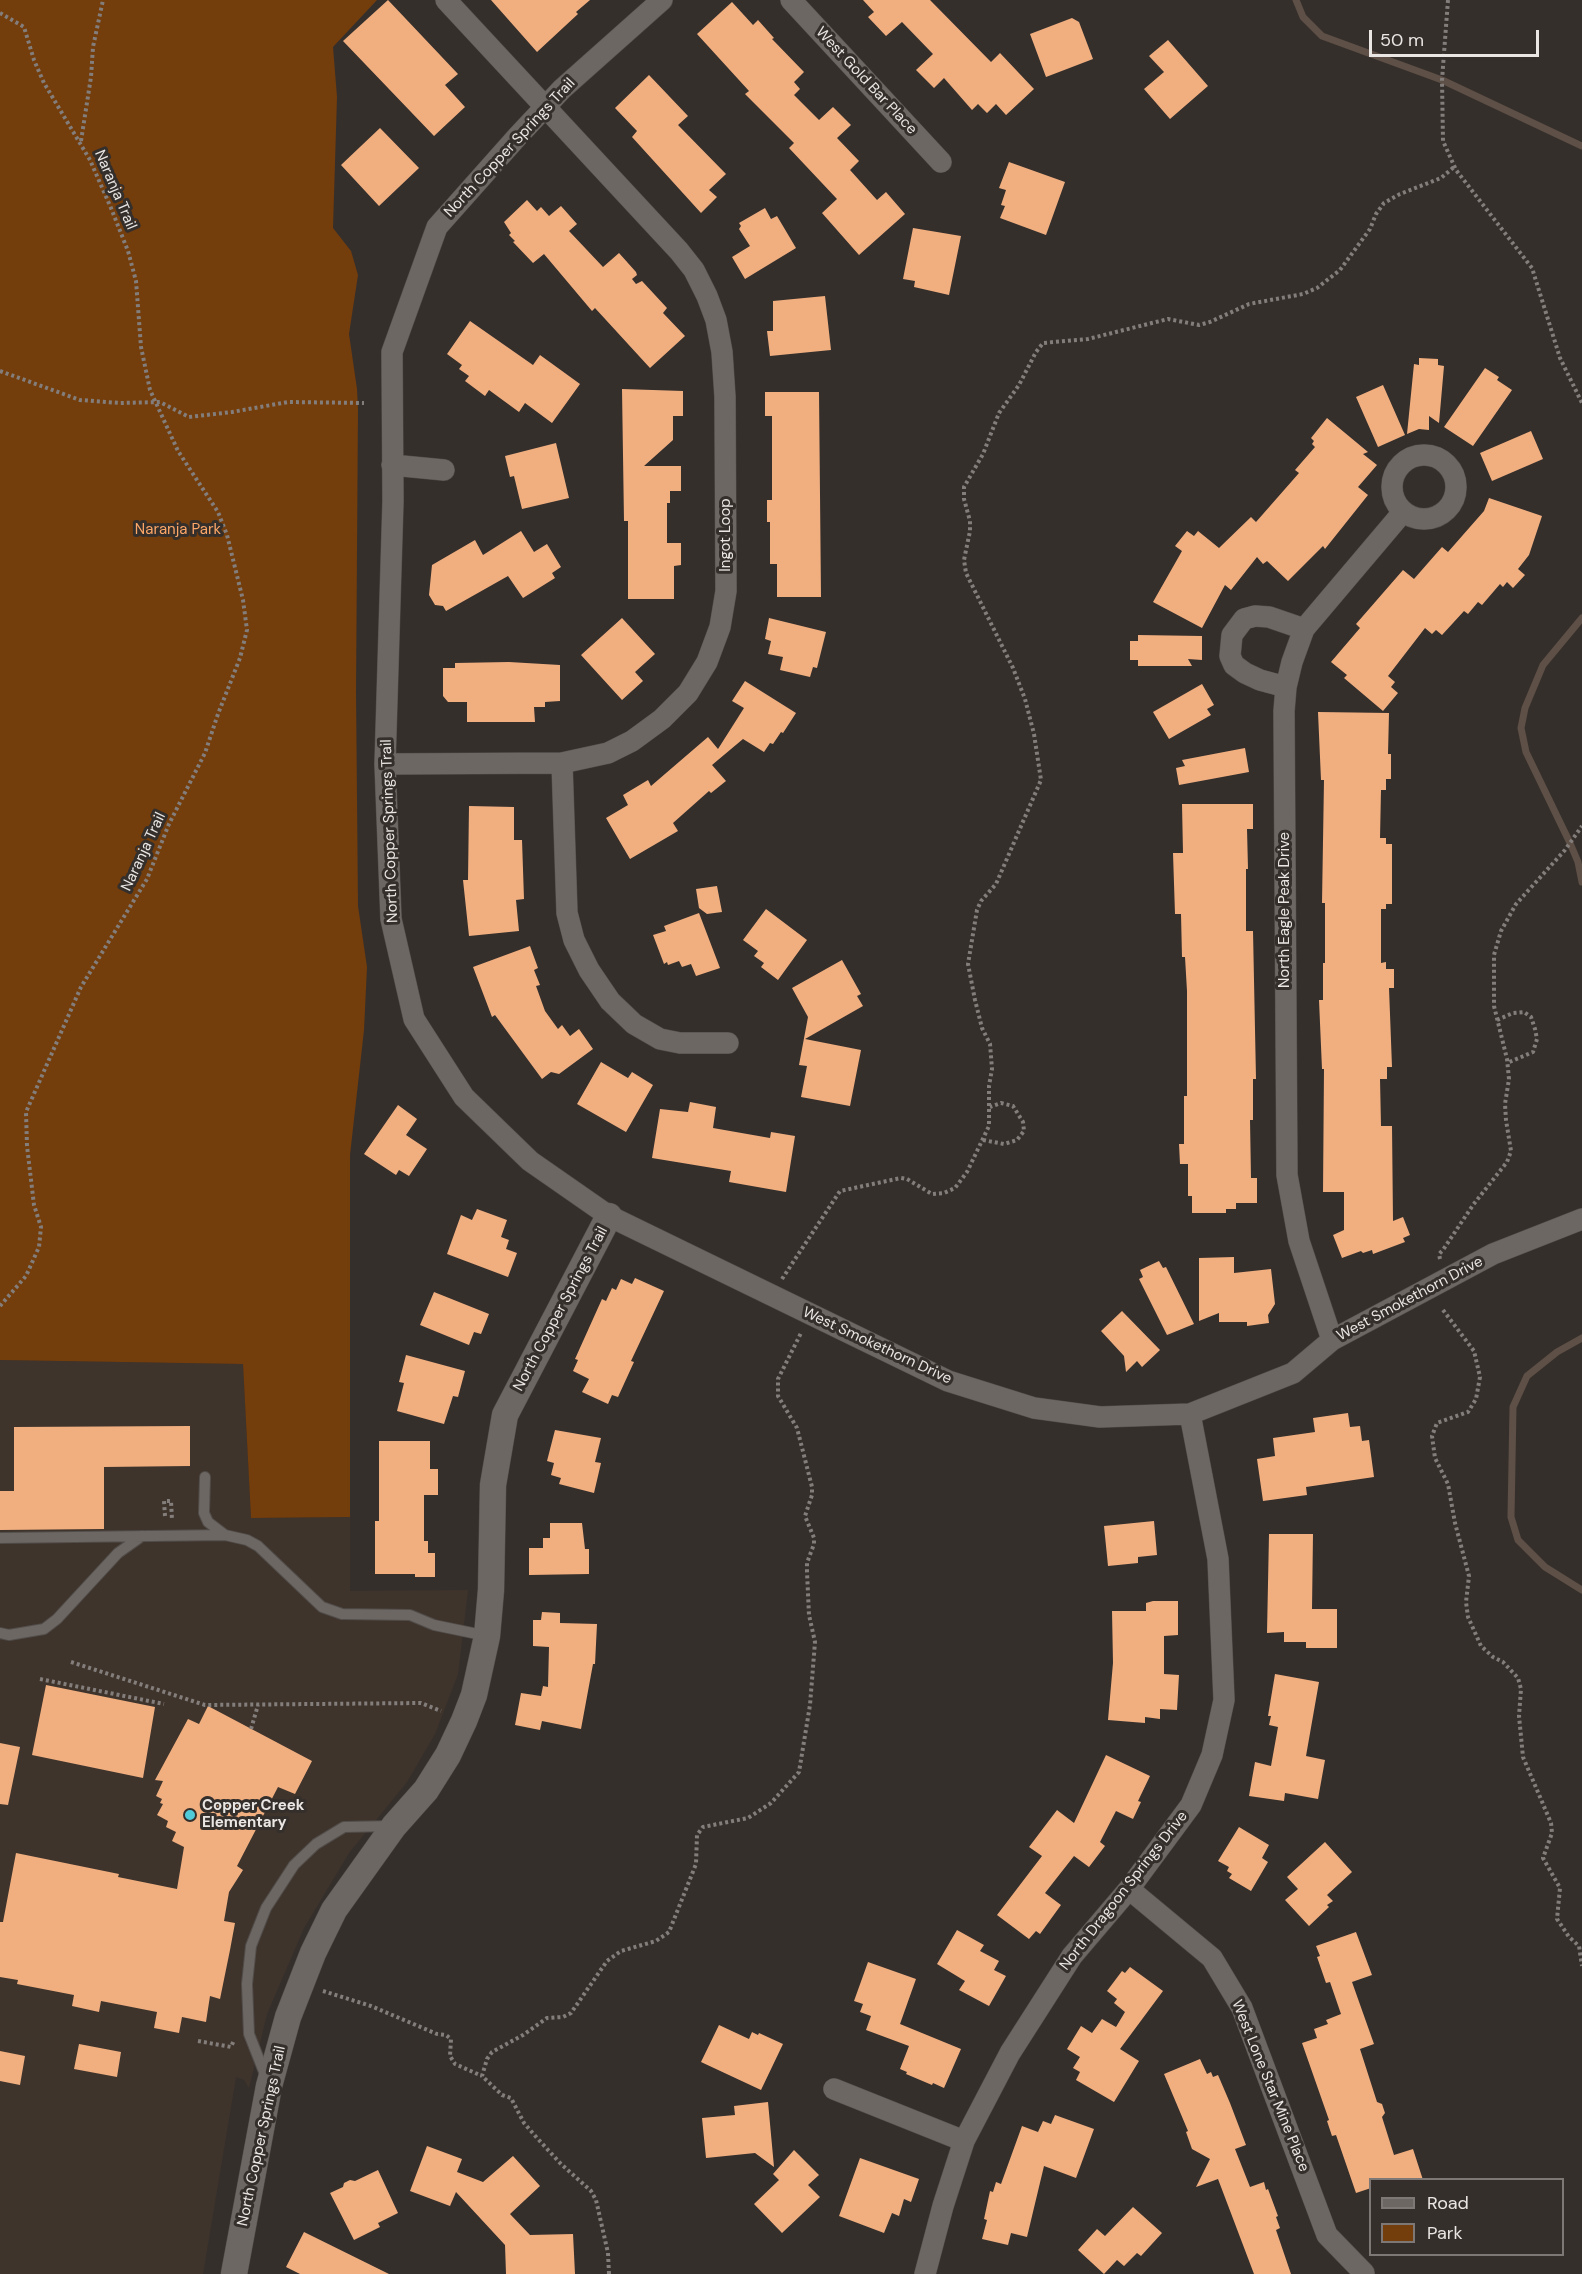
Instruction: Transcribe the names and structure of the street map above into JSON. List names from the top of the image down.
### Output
{
  "streets": {
    "street": [
      "West Gold Bar Place",
      "North Copper Springs Trail",
      "Ingot Loop",
      "North Eagle Peak Drive",
      "West Smokethorn Drive",
      "North Dragoon Springs Drive",
      "West Lone Star Mine Place"
    ],
    "path": ["Naranja Trail"]
  },
  "crossings": [
    ["North Copper Springs Trail", "Ingot Loop"],
    ["North Copper Springs Trail", "West Smokethorn Drive"],
    ["North Eagle Peak Drive", "West Smokethorn Drive"],
    ["West Smokethorn Drive", "North Dragoon Springs Drive"],
    ["North Dragoon Springs Drive", "West Lone Star Mine Place"]
  ],
  "parks": ["Naranja Park"],
  "places": ["Copper Creek Elementary"],
  "legend": ["Road", "Park"],
  "scale_bar": "50 m"
}
